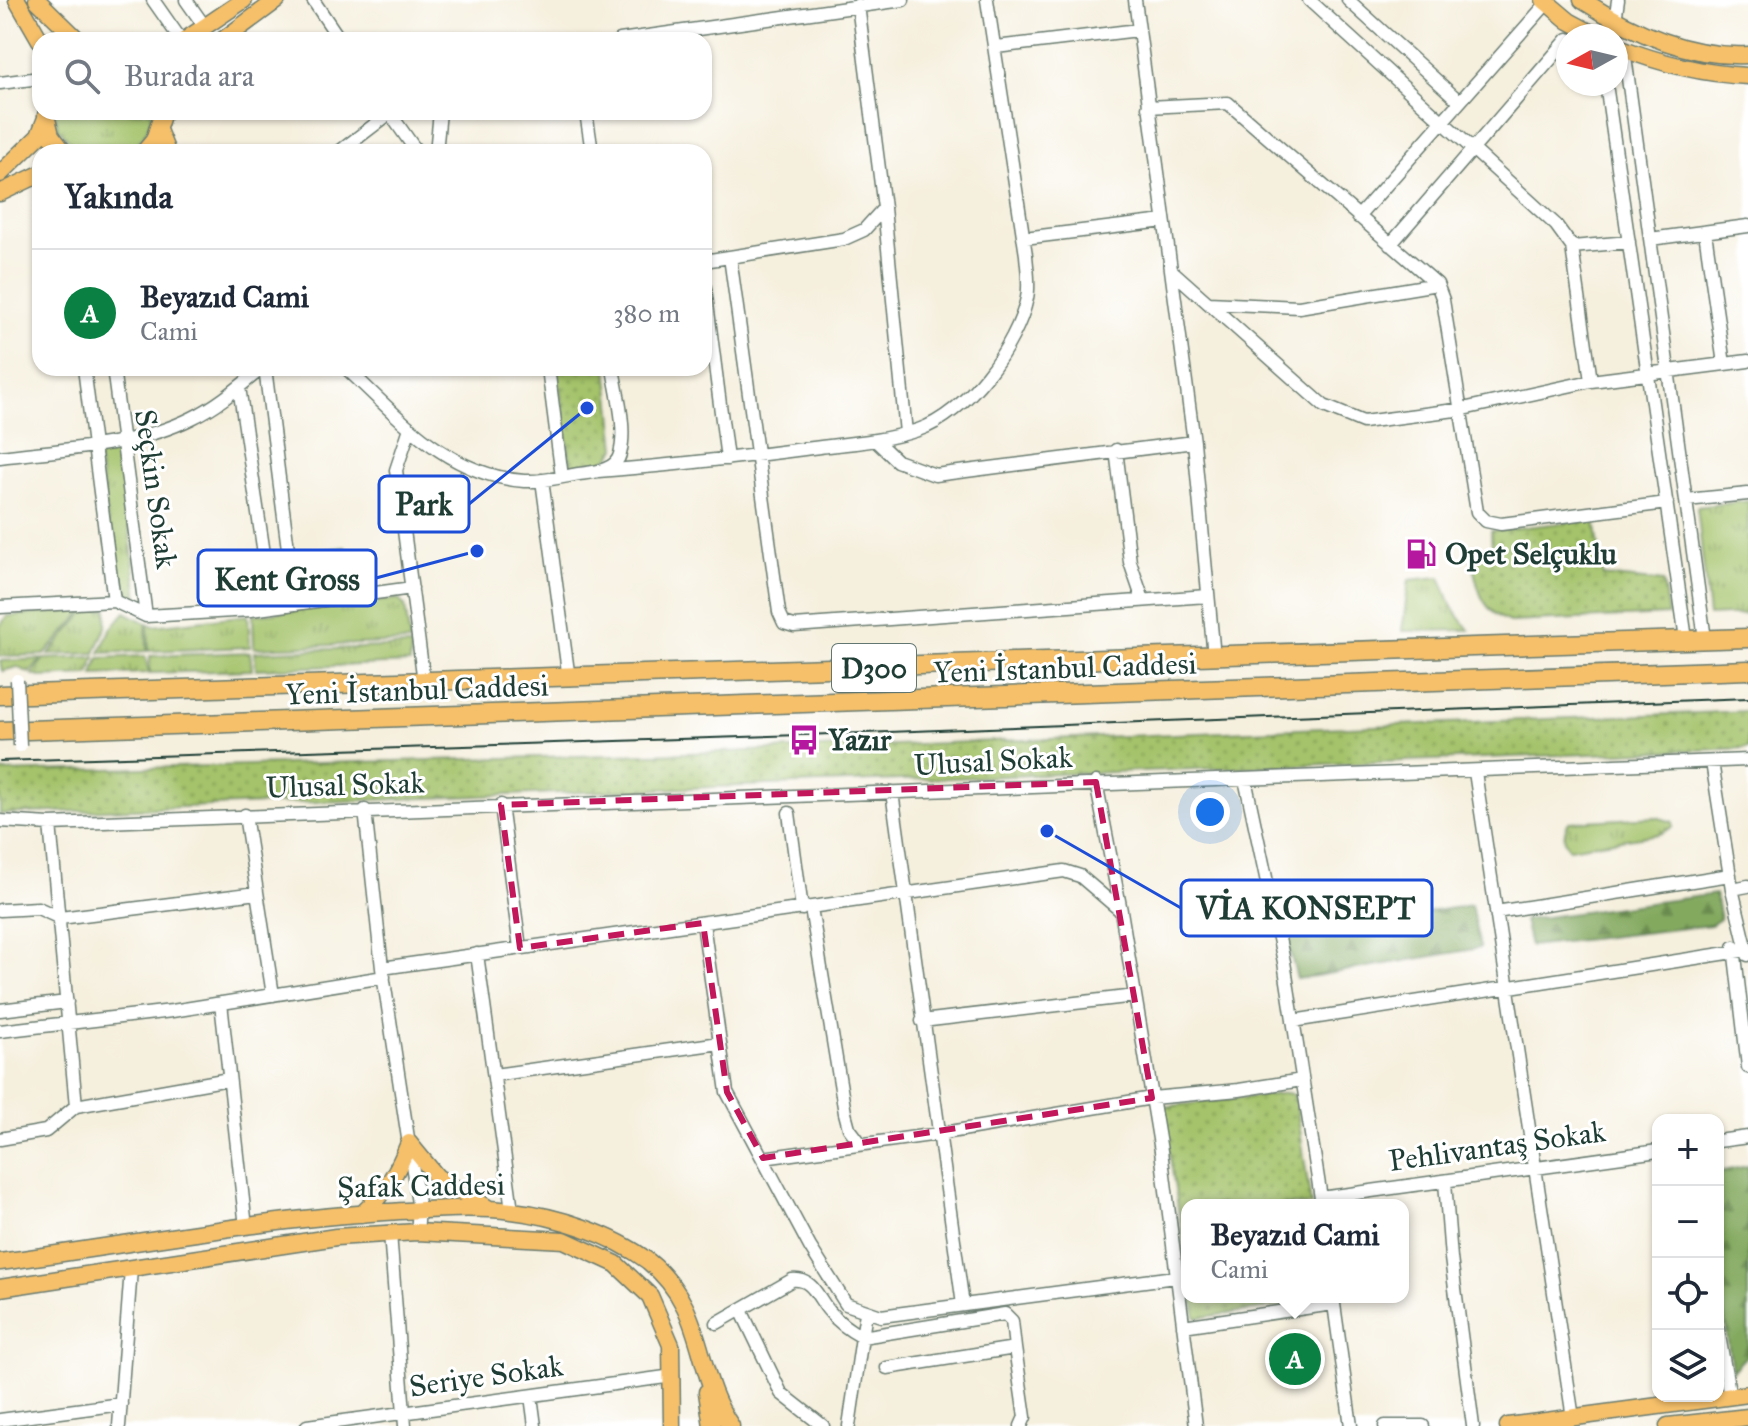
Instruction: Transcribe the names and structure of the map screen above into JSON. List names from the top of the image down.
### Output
{
  "streets": {
    "highway": ["D300", "Yeni İstanbul Caddesi"],
    "main road": ["Şafak Caddesi"],
    "street": [
      "Seçkin Sokak",
      "Ulusal Sokak",
      "Pehlivantaş Sokak",
      "Seriye Sokak"
    ]
  },
  "crossings": [
    ["Şafak Caddesi", "Seriye Sokak"]
  ],
  "places": {
    "other": ["Park", "Kent Gross", "VİA KONSEPT"],
    "fuel station": ["Opet Selçuklu"],
    "bus stop": ["Yazır"]
  },
  "north": "left",
  "page": {
    "search": "Burada ara",
    "heading": "Yakında",
    "list": [
      {
        "mark": "A",
        "name": "Beyazıd Cami",
        "note": "Cami",
        "value": "380 m"
      }
    ],
    "map_buttons": ["+", "−"],
    "popup": ["Beyazıd Cami", "Cami"],
    "pins": "A"
  }
}
